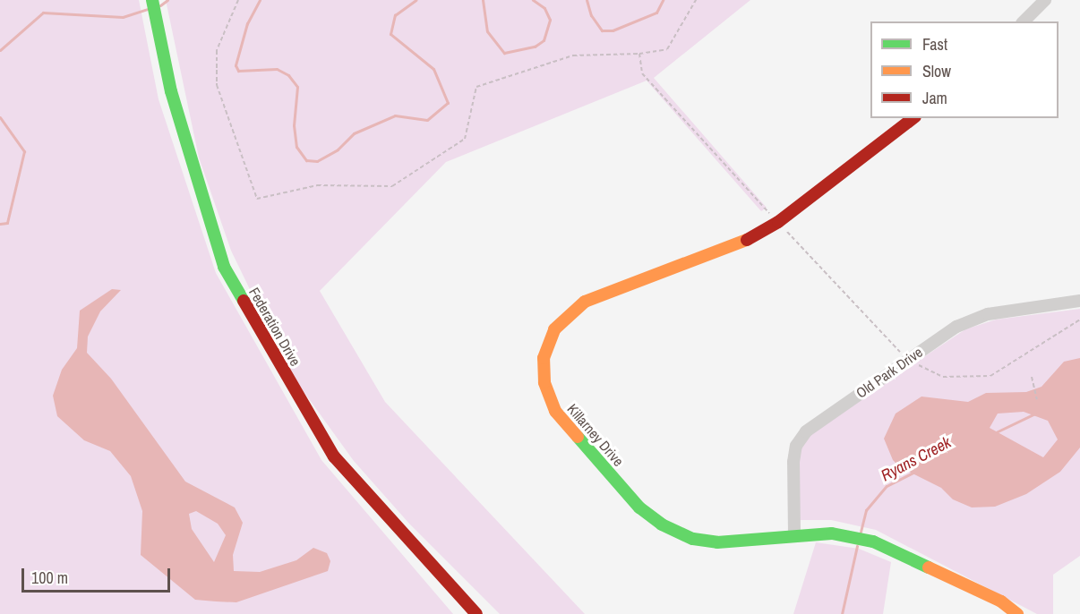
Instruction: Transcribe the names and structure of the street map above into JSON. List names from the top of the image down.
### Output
{
  "streets": {
    "street": ["Federation Drive", "Old Park Drive", "Killarney Drive"]
  },
  "crossings": [
    ["Old Park Drive", "Killarney Drive"]
  ],
  "water": ["Ryans Creek"],
  "legend": ["Fast", "Slow", "Jam"],
  "scale_bar": "100 m"
}
